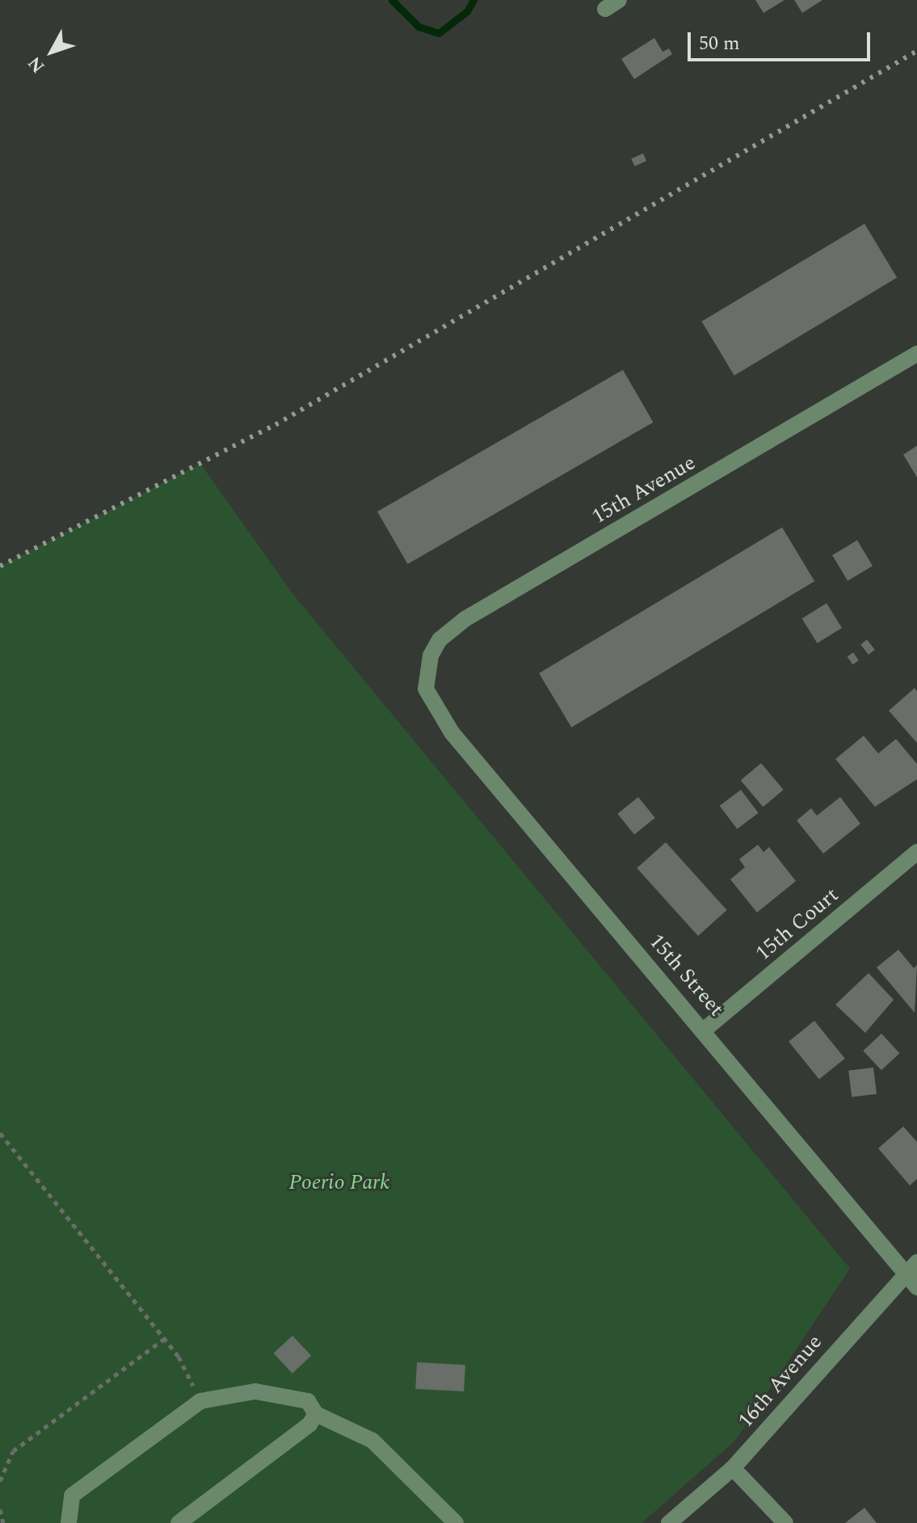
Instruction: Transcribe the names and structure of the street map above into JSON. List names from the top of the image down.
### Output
{
  "streets": {
    "street": [
      "15th Avenue",
      "15th Court",
      "15th Street",
      "16th Avenue"
    ]
  },
  "crossings": [
    ["15th Avenue", "15th Street"],
    ["15th Court", "15th Street"],
    ["15th Street", "16th Avenue"]
  ],
  "parks": ["Poerio Park"],
  "scale_bar": "50 m",
  "north": "bottom left"
}
